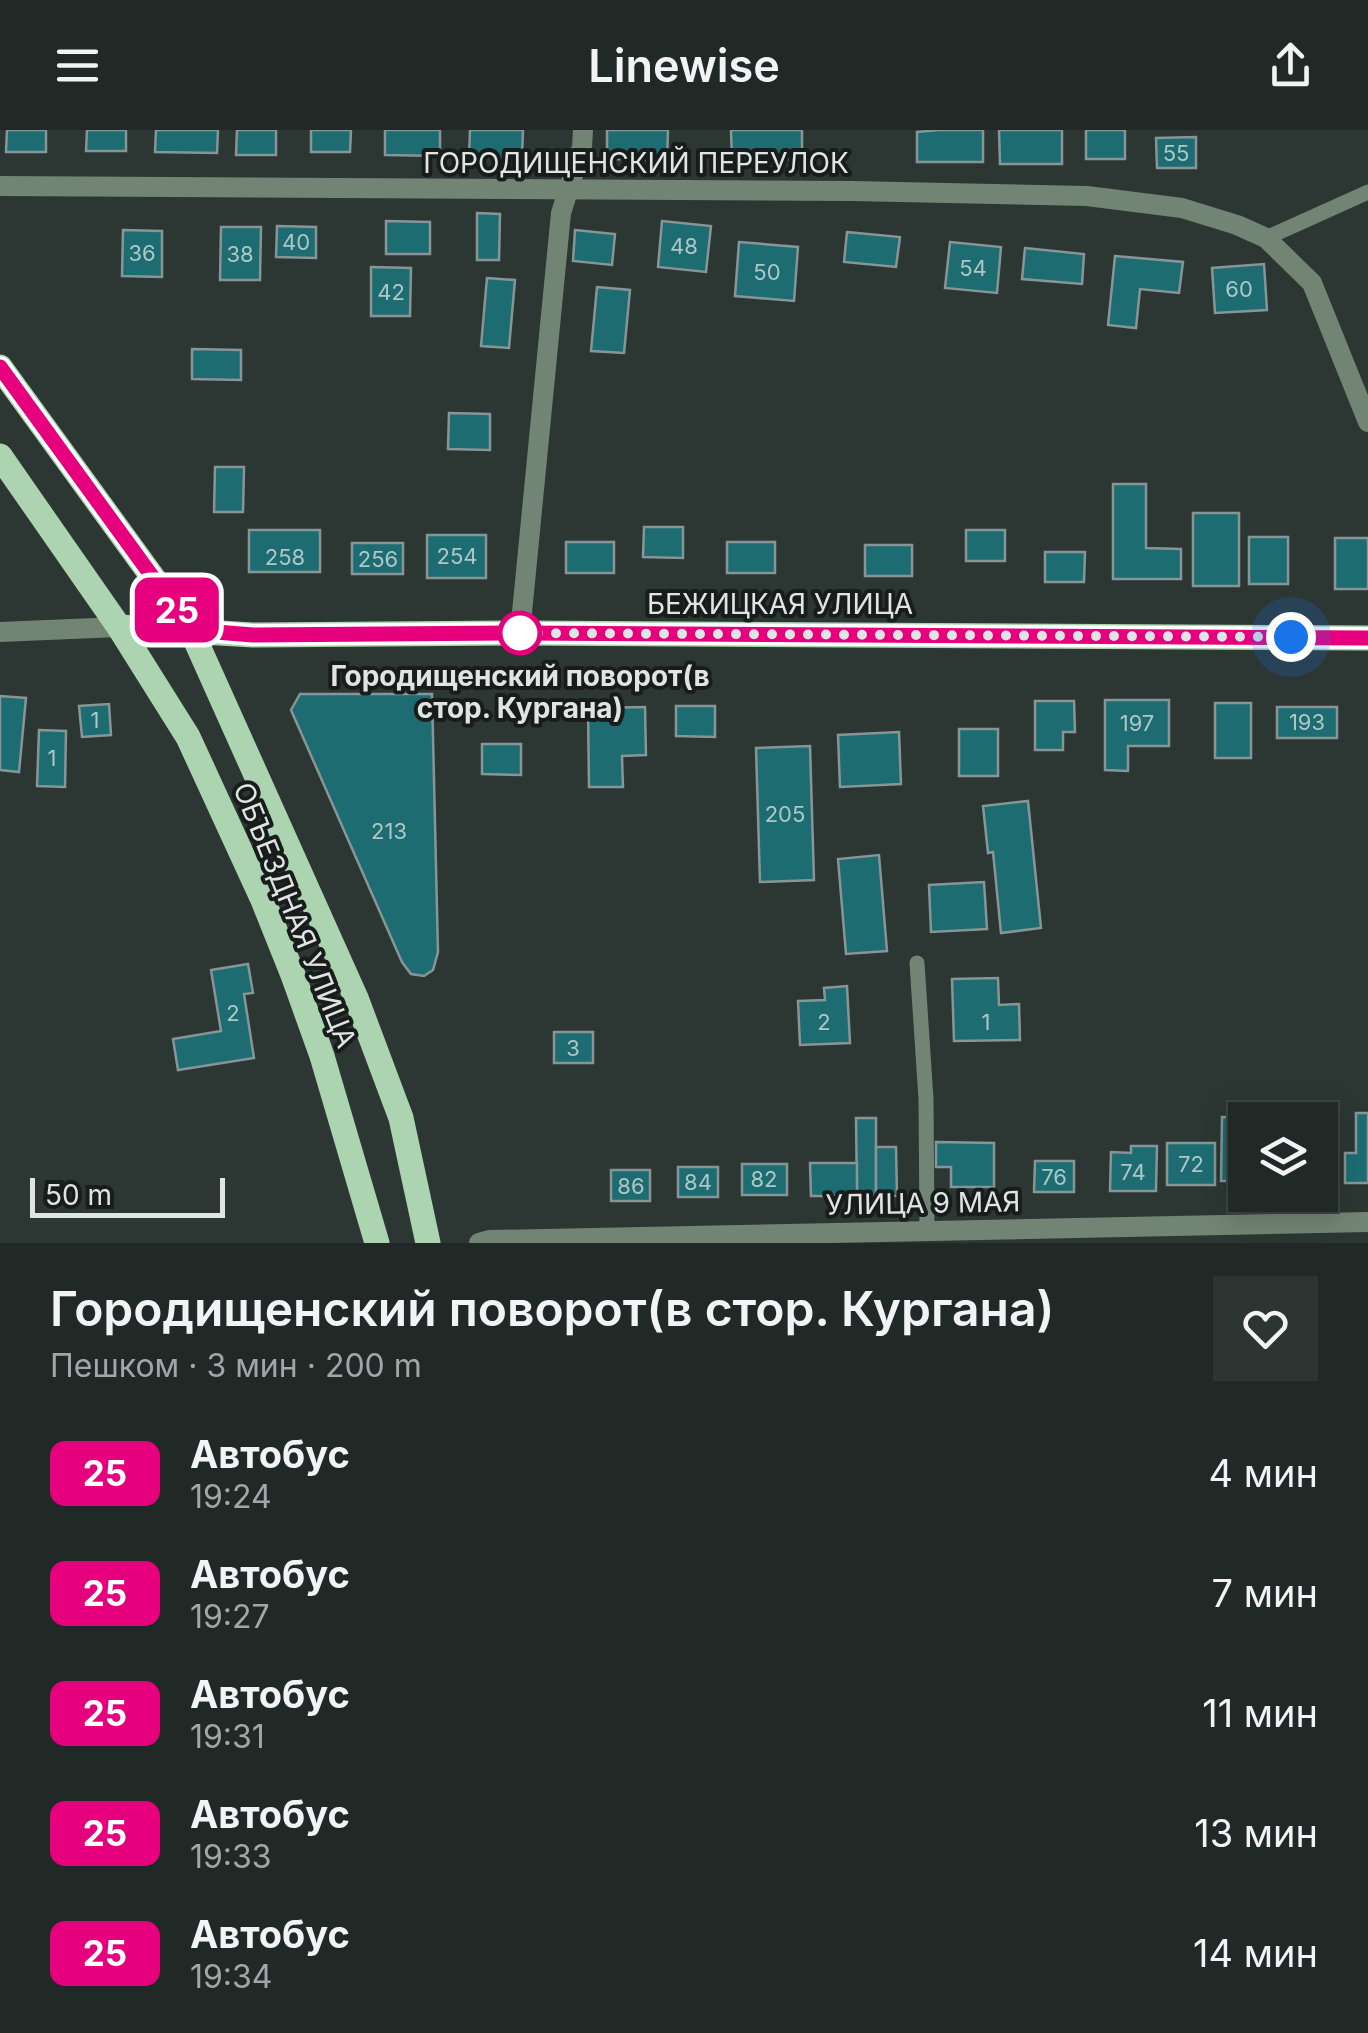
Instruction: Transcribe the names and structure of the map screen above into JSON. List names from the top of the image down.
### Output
{
  "streets": {
    "main road": ["БЕЖИЦКАЯ УЛИЦА", "ОБЪЕЗДНАЯ УЛИЦА"],
    "street": ["ГОРОДИЩЕНСКИЙ ПЕРЕУЛОК", "УЛИЦА 9 МАЯ"]
  },
  "crossings": [
    ["БЕЖИЦКАЯ УЛИЦА", "ОБЪЕЗДНАЯ УЛИЦА"]
  ],
  "places": ["Городищенский поворот(в стор. Кургана)"],
  "lines": ["bus line 25"],
  "house_numbers": [
    "55",
    "40",
    "48",
    "36",
    "38",
    "54",
    "50",
    "60",
    "42",
    "254",
    "258",
    "256",
    "1",
    "193",
    "197",
    "1",
    "205",
    "213",
    "2",
    "2",
    "1",
    "3",
    "72",
    "74",
    "76",
    "82",
    "84",
    "86"
  ],
  "scale_bar": "50 m",
  "page": {
    "header": "Linewise",
    "on_map": "25",
    "scale": "50 m",
    "heading": ["Городищенский поворот(в стор. Кургана)", "Пешком · 3 мин · 200 m"],
    "list": [
      {
        "mark": "25",
        "name": "Автобус",
        "note": "19:24",
        "value": "4 мин"
      },
      {
        "mark": "25",
        "name": "Автобус",
        "note": "19:27",
        "value": "7 мин"
      },
      {
        "mark": "25",
        "name": "Автобус",
        "note": "19:31",
        "value": "11 мин"
      },
      {
        "mark": "25",
        "name": "Автобус",
        "note": "19:33",
        "value": "13 мин"
      },
      {
        "mark": "25",
        "name": "Автобус",
        "note": "19:34",
        "value": "14 мин"
      }
    ]
  }
}
